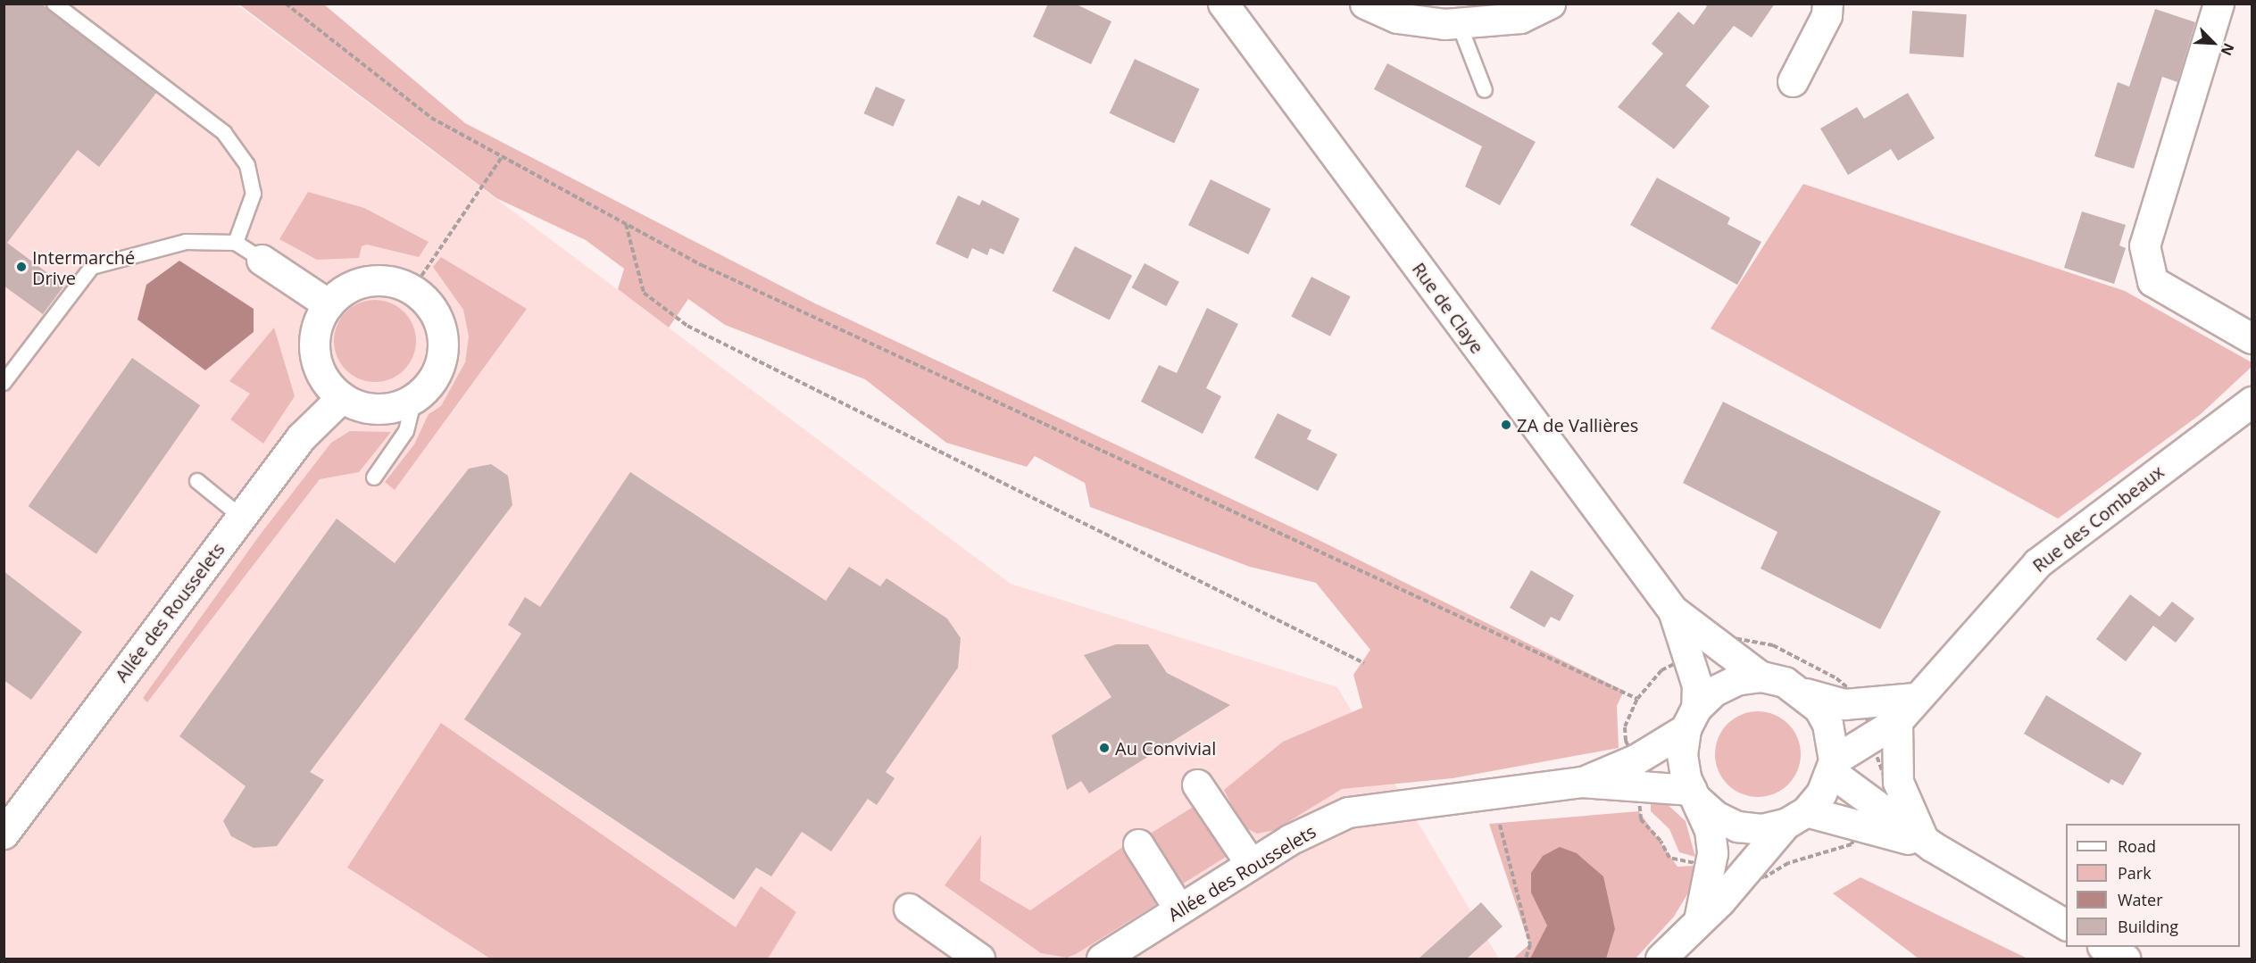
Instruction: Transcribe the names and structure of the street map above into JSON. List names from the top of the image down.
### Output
{
  "streets": {
    "street": ["Rue de Claye", "Rue des Combeaux", "Allée des Rousselets"]
  },
  "crossings": [
    ["Rue de Claye", "Rue des Combeaux"],
    ["Rue de Claye", "Allée des Rousselets"],
    ["Rue des Combeaux", "Allée des Rousselets"]
  ],
  "places": ["Intermarché Drive", "ZA de Vallières", "Au Convivial"],
  "legend": [
    "Road",
    "Park",
    "Water",
    "Building"
  ],
  "north": "bottom right"
}
